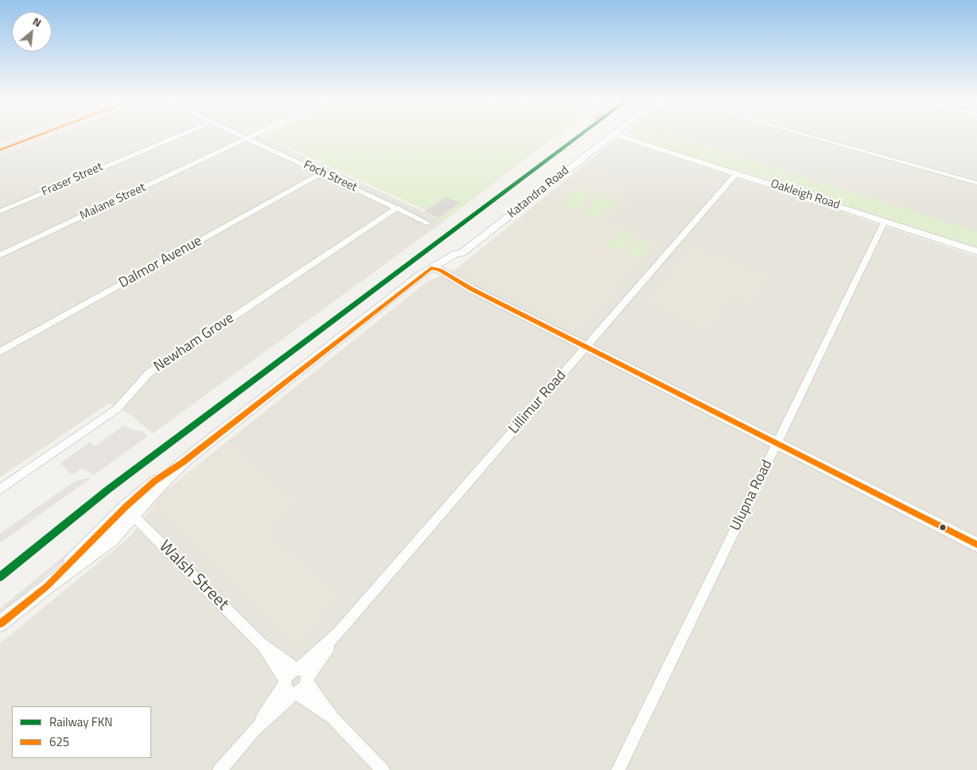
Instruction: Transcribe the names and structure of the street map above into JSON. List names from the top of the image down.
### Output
{
  "streets": {
    "street": [
      "Foch Street",
      "Fraser Street",
      "Katandra Road",
      "Oakleigh Road",
      "Malane Street",
      "Dalmor Avenue",
      "Newham Grove",
      "Lillimur Road",
      "Ulupna Road",
      "Walsh Street"
    ]
  },
  "crossings": [
    ["Foch Street", "Malane Street"],
    ["Foch Street", "Dalmor Avenue"],
    ["Foch Street", "Newham Grove"],
    ["Katandra Road", "Walsh Street"],
    ["Oakleigh Road", "Lillimur Road"],
    ["Oakleigh Road", "Ulupna Road"],
    ["Lillimur Road", "Walsh Street"]
  ],
  "lines": ["rail line FKN", "transit line 625"],
  "legend": ["Railway FKN", "625"],
  "north": "top right"
}
